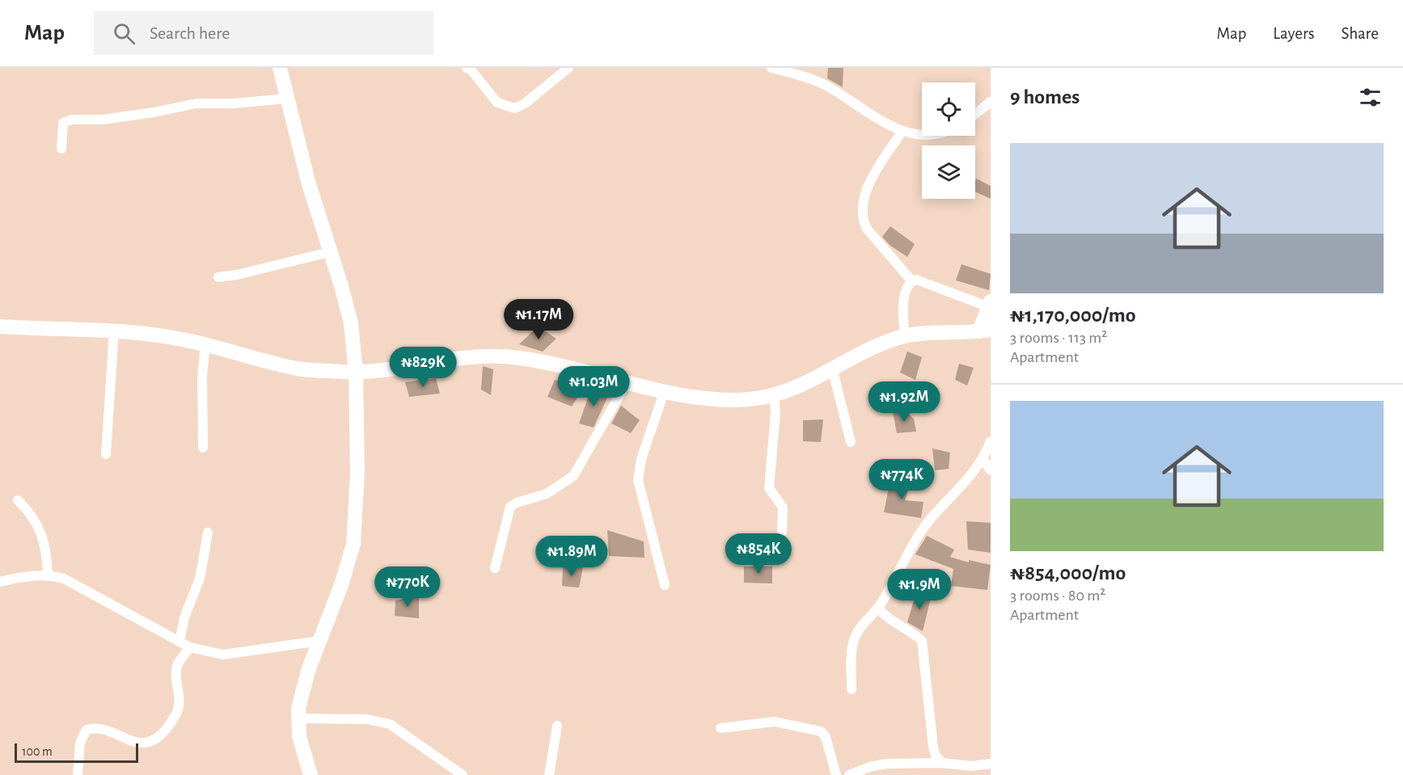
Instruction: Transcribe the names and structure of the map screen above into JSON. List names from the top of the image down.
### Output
{
  "scale_bar": "100 m",
  "page": {
    "header": "Map",
    "search": "Search here",
    "nav": ["Map", "Layers", "Share"],
    "heading": "9 homes",
    "list": [
      {
        "name": "₦1,170,000/mo",
        "note": "3 rooms · 113 m² · Apartment"
      },
      {
        "name": "₦854,000/mo",
        "note": "3 rooms · 80 m² · Apartment"
      }
    ],
    "price": [
      "₦1.17M",
      "₦829K",
      "₦1.03M",
      "₦1.92M",
      "₦774K",
      "₦854K",
      "₦1.89M",
      "₦770K",
      "₦1.9M"
    ],
    "scale": "100 m"
  }
}
